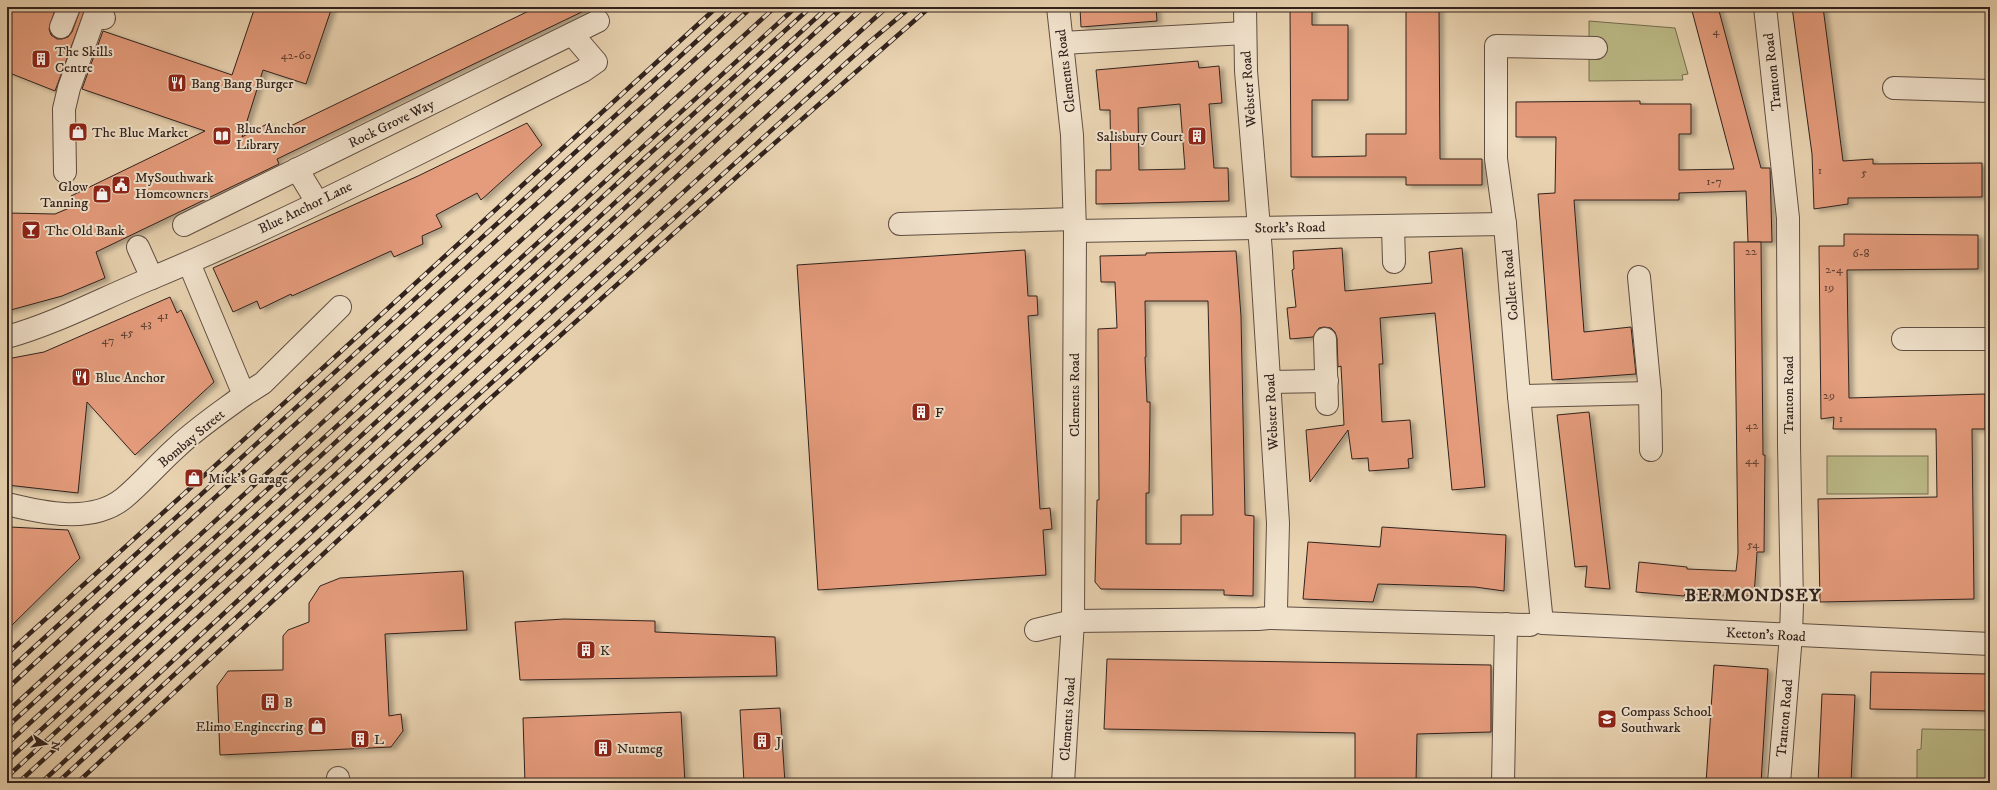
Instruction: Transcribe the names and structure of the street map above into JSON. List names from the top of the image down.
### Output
{
  "streets": {
    "street": [
      "Clements Road",
      "Tranton Road",
      "Webster Road",
      "Rock Grove Way",
      "Blue Anchor Lane",
      "Stork's Road",
      "Collett Road",
      "Bombay Street",
      "Keeton's Road"
    ]
  },
  "crossings": [
    ["Clements Road", "Stork's Road"],
    ["Tranton Road", "Keeton's Road"],
    ["Webster Road", "Stork's Road"],
    ["Webster Road", "Keeton's Road"],
    ["Rock Grove Way", "Blue Anchor Lane"],
    ["Stork's Road", "Collett Road"],
    ["Collett Road", "Keeton's Road"]
  ],
  "districts": ["BERMONDSEY"],
  "places": {
    "building": [
      "The Skills Centre",
      "Salisbury Court",
      "F",
      "K",
      "B",
      "L",
      "J",
      "Nutmeg"
    ],
    "restaurant": ["Bang Bang Burger", "Blue Anchor"],
    "shop": [
      "The Blue Market",
      "Glow Tanning",
      "Mick's Garage",
      "Elimo Engineering"
    ],
    "library": ["Blue Anchor Library"],
    "public building": ["MySouthwark Homeowners"],
    "bar": ["The Old Bank"],
    "school or university": ["Compass School Southwark"]
  },
  "house_numbers": [
    "4",
    "42-60",
    "1",
    "5",
    "1-7",
    "22",
    "6-8",
    "2-4",
    "19",
    "41",
    "43",
    "45",
    "47",
    "29",
    "1",
    "42",
    "44",
    "54"
  ],
  "north": "right"
}
